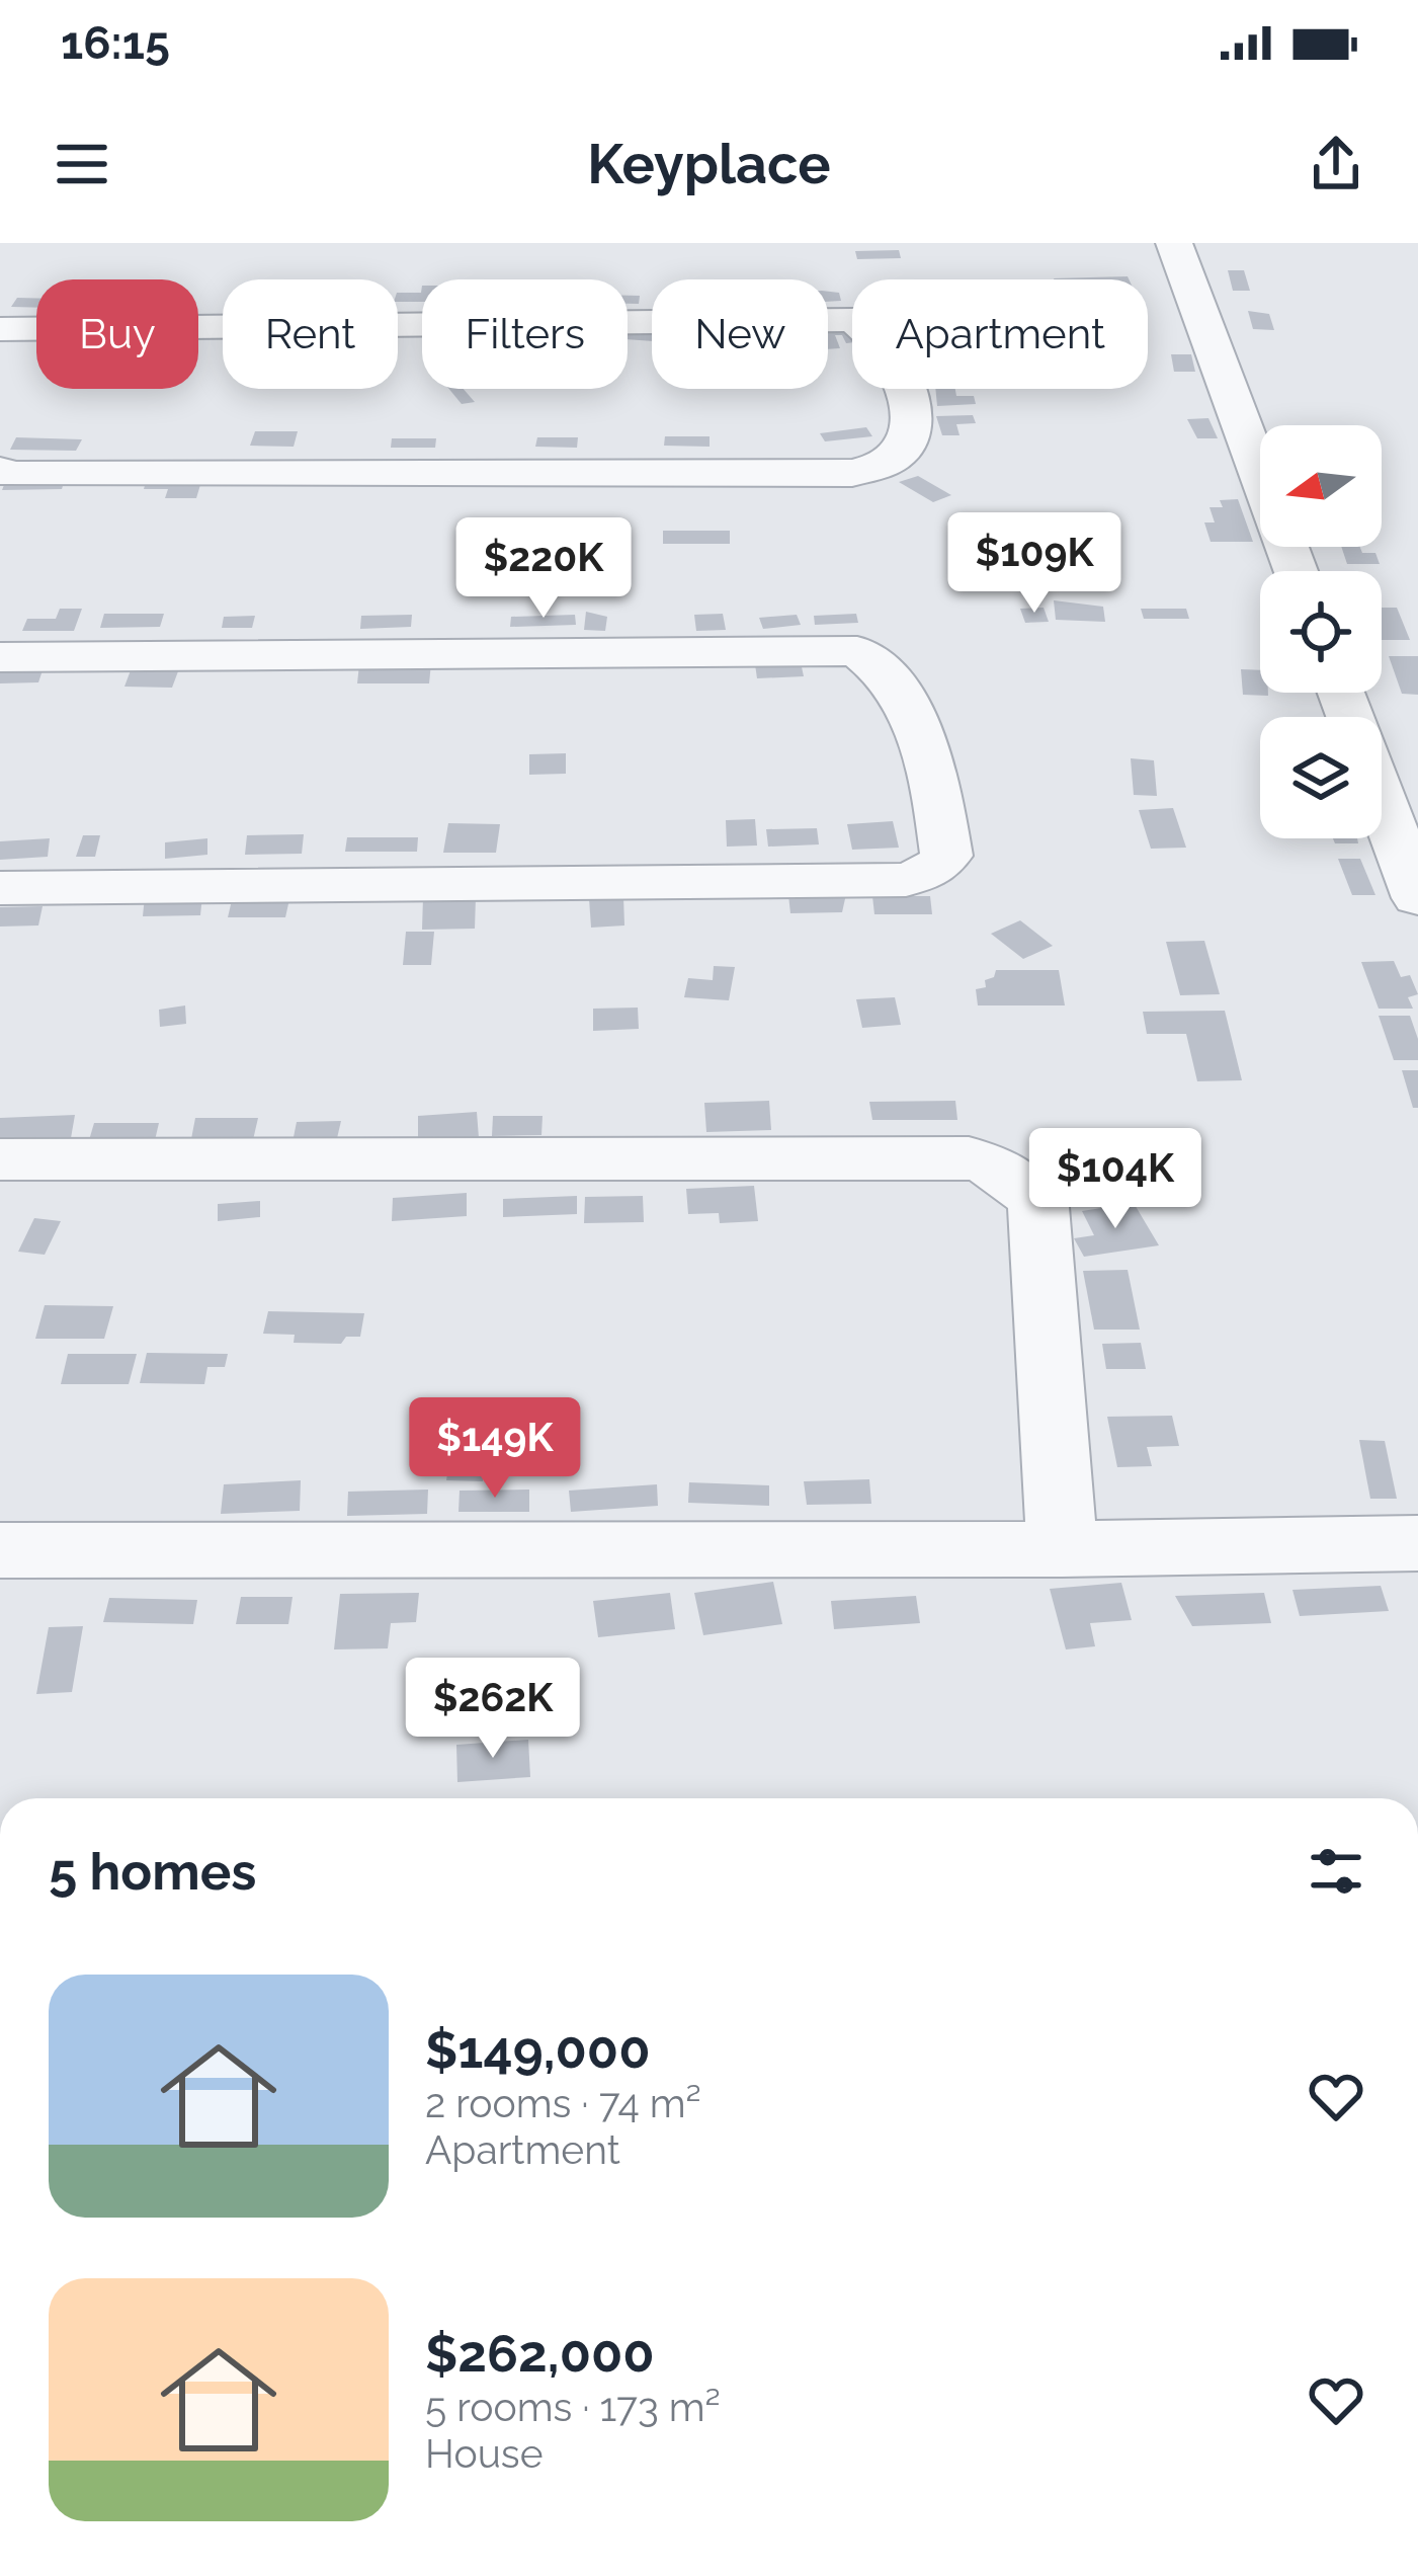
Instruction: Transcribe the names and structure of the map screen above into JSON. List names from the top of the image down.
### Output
{
  "north": "left",
  "page": {
    "status": "16:15",
    "header": "Keyplace",
    "chip": [
      "Buy",
      "Rent",
      "Filters",
      "New",
      "Apartment"
    ],
    "price": [
      "$109K",
      "$220K",
      "$104K",
      "$149K",
      "$262K"
    ],
    "heading": "5 homes",
    "list": [
      {
        "name": "$149,000",
        "note": "2 rooms · 74 m² · Apartment"
      },
      {
        "name": "$262,000",
        "note": "5 rooms · 173 m² · House"
      }
    ]
  }
}
